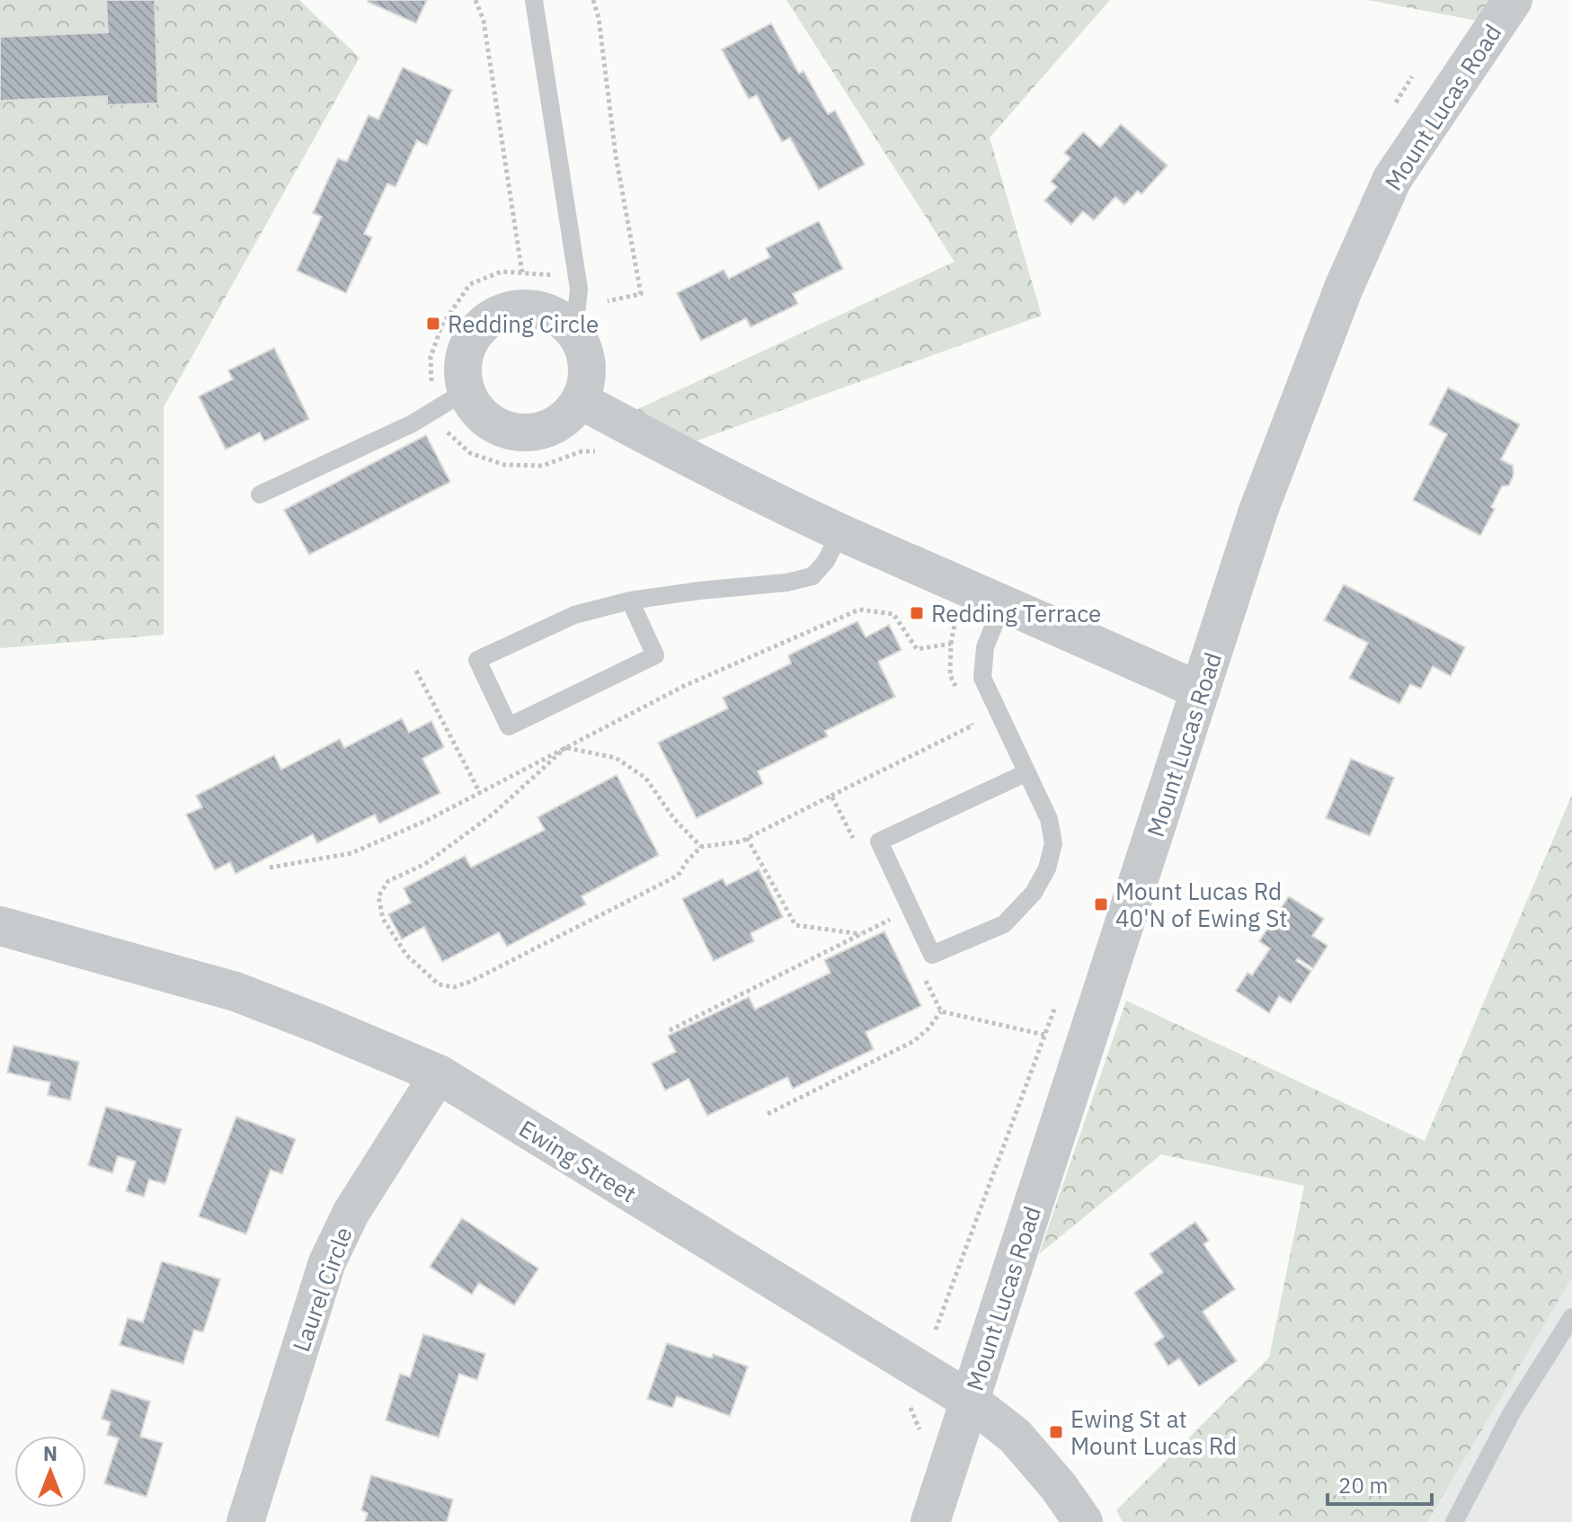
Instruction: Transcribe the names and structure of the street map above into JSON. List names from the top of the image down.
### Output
{
  "streets": {
    "street": ["Mount Lucas Road", "Ewing Street", "Laurel Circle"]
  },
  "crossings": [
    ["Mount Lucas Road", "Ewing Street"],
    ["Ewing Street", "Laurel Circle"]
  ],
  "places": {
    "transit": [
      "Redding Circle",
      "Redding Terrace",
      "Mount Lucas Rd 40'N of Ewing St",
      "Ewing St at Mount Lucas Rd"
    ]
  },
  "scale_bar": "20 m",
  "north": "top"
}
